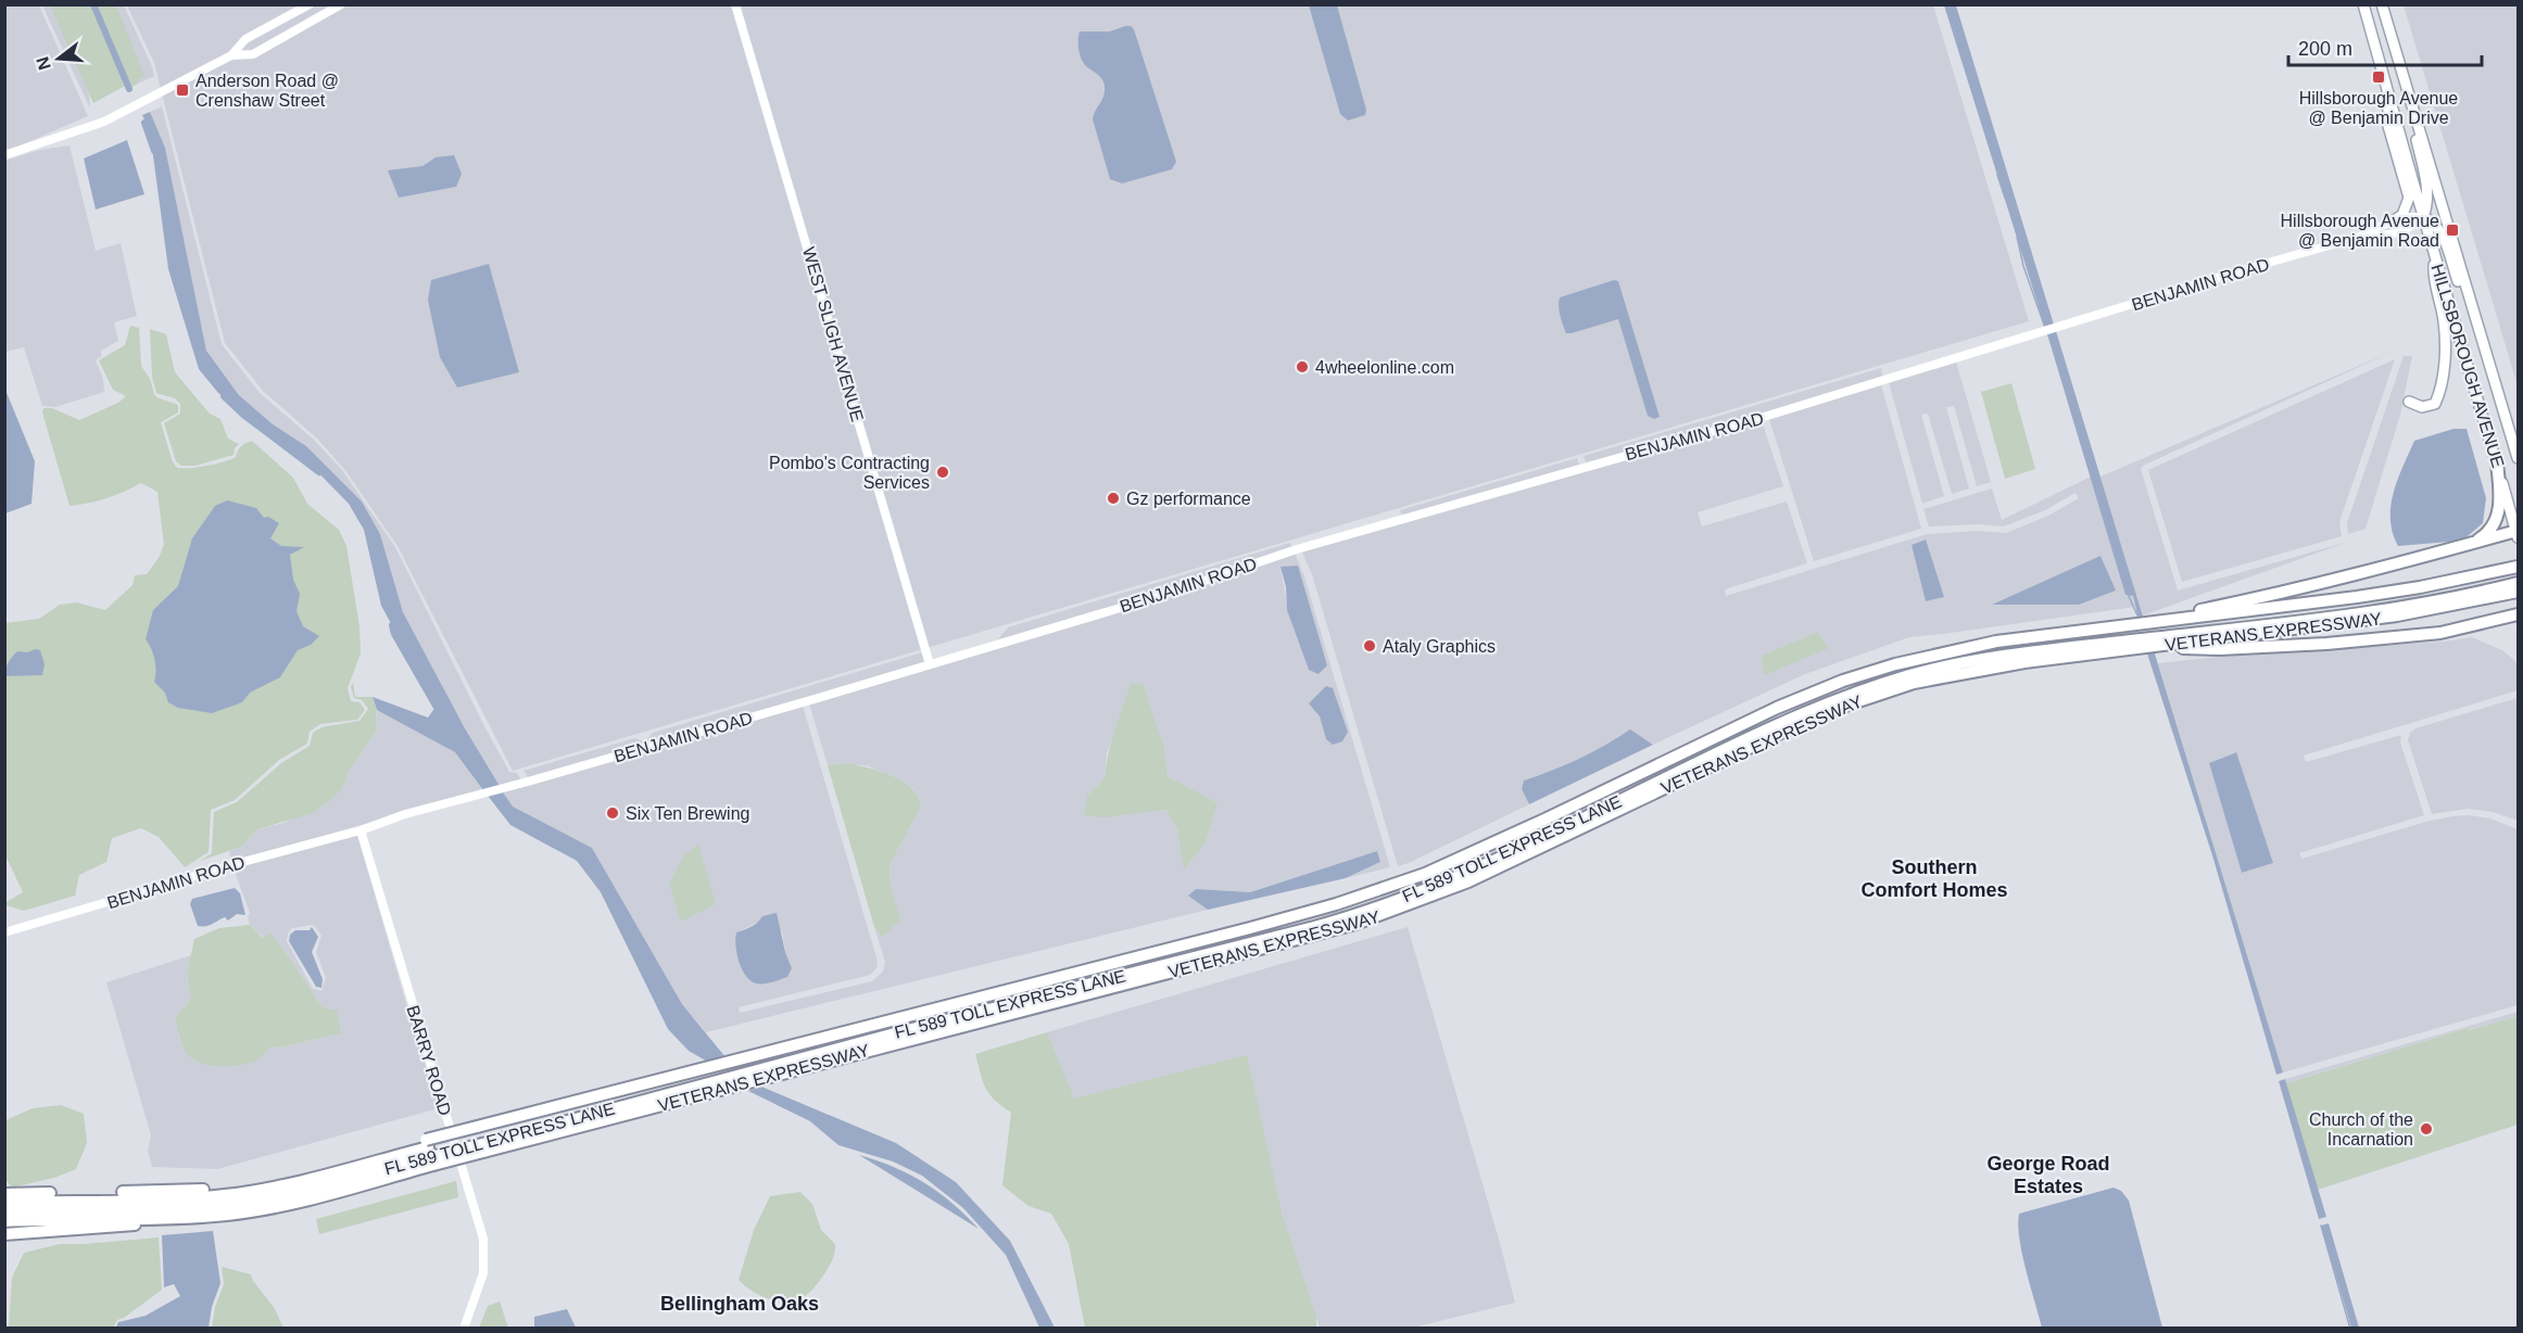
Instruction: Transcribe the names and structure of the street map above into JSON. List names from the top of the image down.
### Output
{
  "streets": {
    "highway": ["VETERANS EXPRESSWAY", "FL 589 TOLL EXPRESS LANE"],
    "main road": ["HILLSBOROUGH AVENUE"],
    "street": ["BENJAMIN ROAD", "WEST SLIGH AVENUE", "BARRY ROAD"]
  },
  "crossings": [
    ["BENJAMIN ROAD", "WEST SLIGH AVENUE"],
    ["BENJAMIN ROAD", "HILLSBOROUGH AVENUE"],
    ["BENJAMIN ROAD", "BARRY ROAD"],
    ["VETERANS EXPRESSWAY", "FL 589 TOLL EXPRESS LANE"]
  ],
  "districts": ["Southern Comfort Homes", "George Road Estates", "Bellingham Oaks"],
  "places": {
    "transit": ["Hillsborough Avenue @ Benjamin Drive", "Anderson Road @ Crenshaw Street", "Hillsborough Avenue @ Benjamin Road"],
    "other": [
      "4wheelonline.com",
      "Pombo's Contracting Services",
      "Gz performance",
      "Ataly Graphics",
      "Six Ten Brewing",
      "Church of the Incarnation"
    ]
  },
  "scale_bar": "200 m",
  "north": "left"
}
